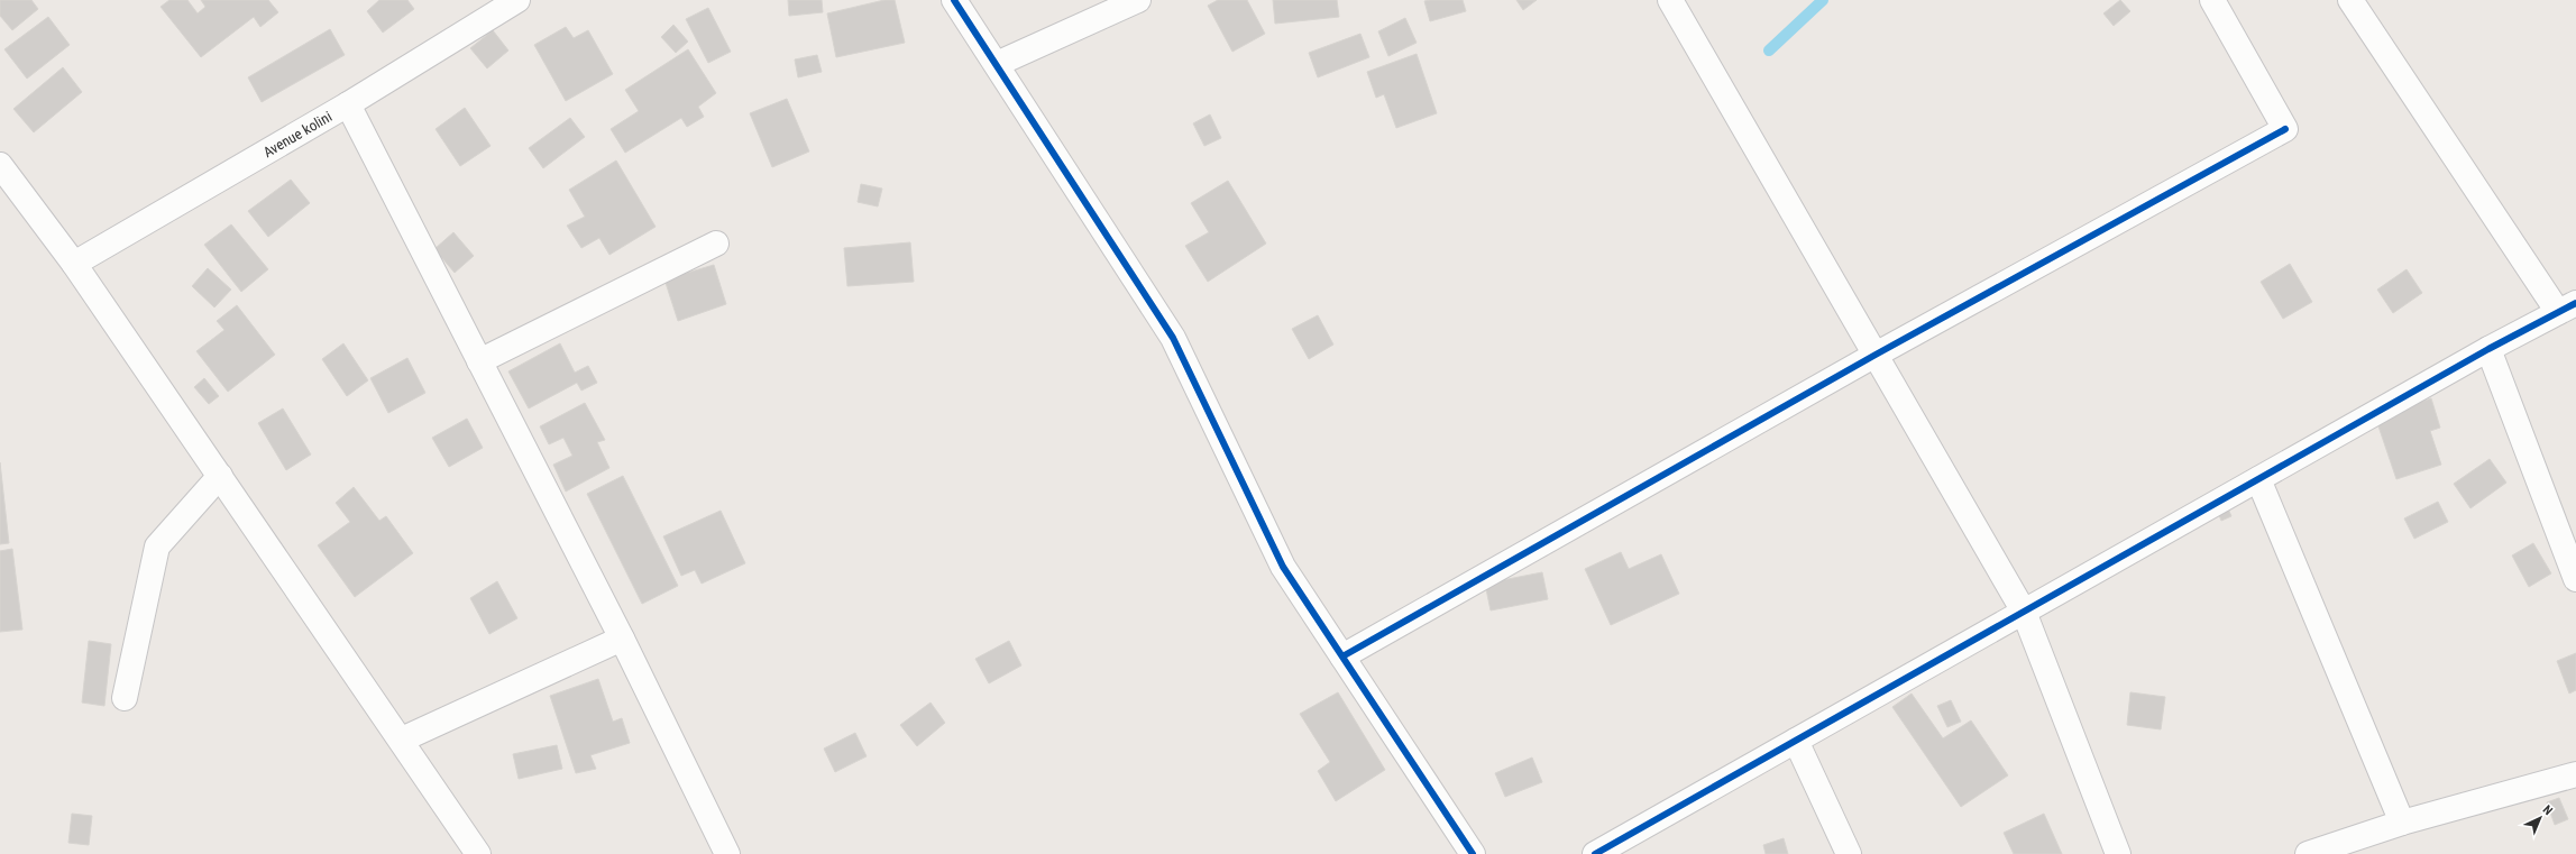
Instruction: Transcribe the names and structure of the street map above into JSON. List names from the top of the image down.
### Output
{
  "streets": {
    "street": ["Avenue kolini"]
  },
  "north": "top right"
}
